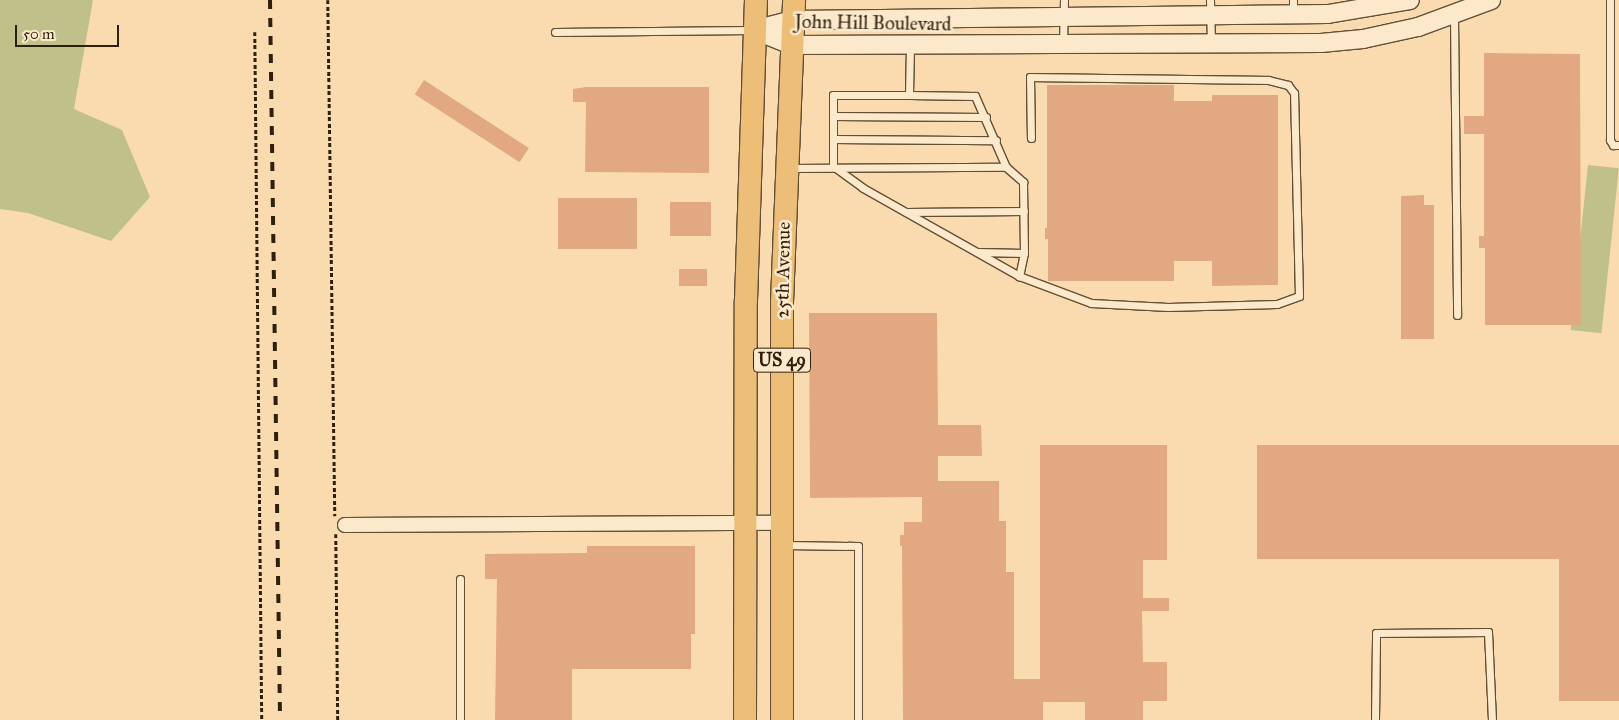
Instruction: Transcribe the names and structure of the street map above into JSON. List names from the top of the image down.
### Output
{
  "streets": {
    "main road": ["25th Avenue", "US 49"],
    "street": ["John Hill Boulevard"]
  },
  "crossings": [
    ["John Hill Boulevard", "25th Avenue"]
  ],
  "scale_bar": "50 m"
}
